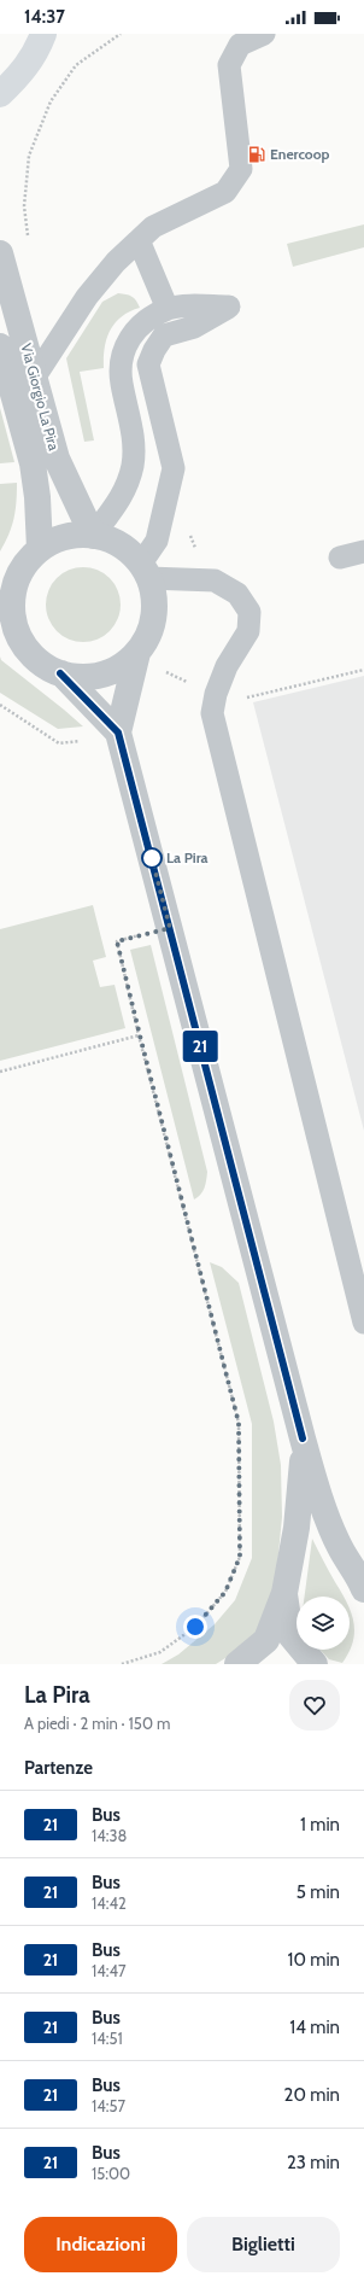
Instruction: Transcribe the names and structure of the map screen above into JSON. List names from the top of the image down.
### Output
{
  "streets": {
    "street": ["Via Giorgio La Pira"]
  },
  "places": {
    "fuel station": ["Enercoop"],
    "other": ["La Pira"]
  },
  "lines": ["bus line 21"],
  "page": {
    "status": "14:37",
    "on_map": "21",
    "heading": [
      ["La Pira", "A piedi · 2 min · 150 m"],
      "Partenze"
    ],
    "list": [
      {
        "mark": "21",
        "name": "Bus",
        "note": "14:38",
        "value": "1 min"
      },
      {
        "mark": "21",
        "name": "Bus",
        "note": "14:42",
        "value": "5 min"
      },
      {
        "mark": "21",
        "name": "Bus",
        "note": "14:47",
        "value": "10 min"
      },
      {
        "mark": "21",
        "name": "Bus",
        "note": "14:51",
        "value": "14 min"
      },
      {
        "mark": "21",
        "name": "Bus",
        "note": "14:57",
        "value": "20 min"
      },
      {
        "mark": "21",
        "name": "Bus",
        "note": "15:00",
        "value": "23 min"
      }
    ],
    "buttons": ["Indicazioni", "Biglietti"]
  }
}
